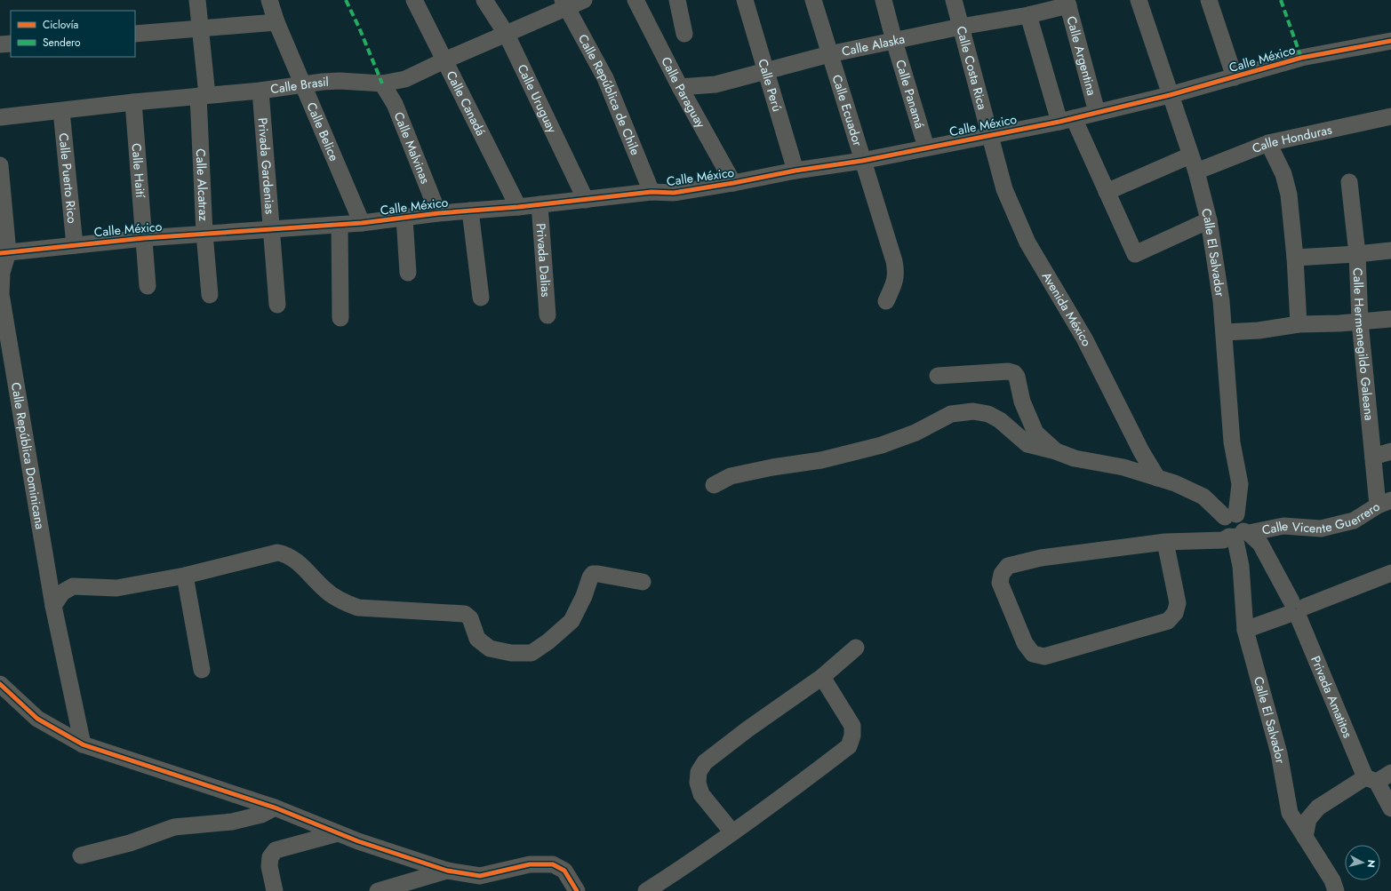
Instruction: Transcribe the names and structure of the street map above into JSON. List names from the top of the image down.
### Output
{
  "streets": {
    "street": [
      "Calle Alaska",
      "Calle Argentina",
      "Calle México",
      "Calle Costa Rica",
      "Calle Brasil",
      "Calle Perú",
      "Calle Paraguay",
      "Calle Panamá",
      "Calle República de Chile",
      "Calle Uruguay",
      "Calle Canadá",
      "Calle Ecuador",
      "Calle Belice",
      "Calle Honduras",
      "Calle Malvinas",
      "Privada Gardenias",
      "Calle Haití",
      "Calle Puerto Rico",
      "Calle Alcatraz",
      "Calle El Salvador",
      "Privada Dalias",
      "Avenida México",
      "Calle Hermenegildo Galeana",
      "Calle República Dominicana",
      "Calle Vicente Guerrero",
      "Privada Amatitos"
    ]
  },
  "crossings": [
    ["Calle Alaska", "Calle Argentina"],
    ["Calle Alaska", "Calle Costa Rica"],
    ["Calle Alaska", "Calle Perú"],
    ["Calle Alaska", "Calle Paraguay"],
    ["Calle Alaska", "Calle Panamá"],
    ["Calle Alaska", "Calle Ecuador"],
    ["Calle Argentina", "Calle México"],
    ["Calle México", "Calle Costa Rica"],
    ["Calle México", "Calle Perú"],
    ["Calle México", "Calle Paraguay"],
    ["Calle México", "Calle Panamá"],
    ["Calle México", "Calle República de Chile"],
    ["Calle México", "Calle Uruguay"],
    ["Calle México", "Calle Canadá"],
    ["Calle México", "Calle Ecuador"],
    ["Calle México", "Calle Belice"],
    ["Calle México", "Calle Malvinas"],
    ["Calle México", "Privada Gardenias"],
    ["Calle México", "Calle Haití"],
    ["Calle México", "Calle Puerto Rico"],
    ["Calle México", "Calle Alcatraz"],
    ["Calle México", "Calle El Salvador"],
    ["Calle México", "Privada Dalias"],
    ["Calle México", "Avenida México"],
    ["Calle México", "Calle República Dominicana"],
    ["Calle Costa Rica", "Avenida México"],
    ["Calle Brasil", "Calle República de Chile"],
    ["Calle Brasil", "Calle Uruguay"],
    ["Calle Brasil", "Calle Canadá"],
    ["Calle Brasil", "Calle Belice"],
    ["Calle Brasil", "Calle Malvinas"],
    ["Calle Brasil", "Privada Gardenias"],
    ["Calle Brasil", "Calle Haití"],
    ["Calle Brasil", "Calle Puerto Rico"],
    ["Calle Brasil", "Calle Alcatraz"],
    ["Calle Honduras", "Calle El Salvador"],
    ["Calle El Salvador", "Calle Vicente Guerrero"],
    ["Calle El Salvador", "Privada Amatitos"],
    ["Calle Hermenegildo Galeana", "Calle Vicente Guerrero"],
    ["Calle Vicente Guerrero", "Privada Amatitos"]
  ],
  "legend": ["Ciclovía", "Sendero"],
  "north": "right"
}
